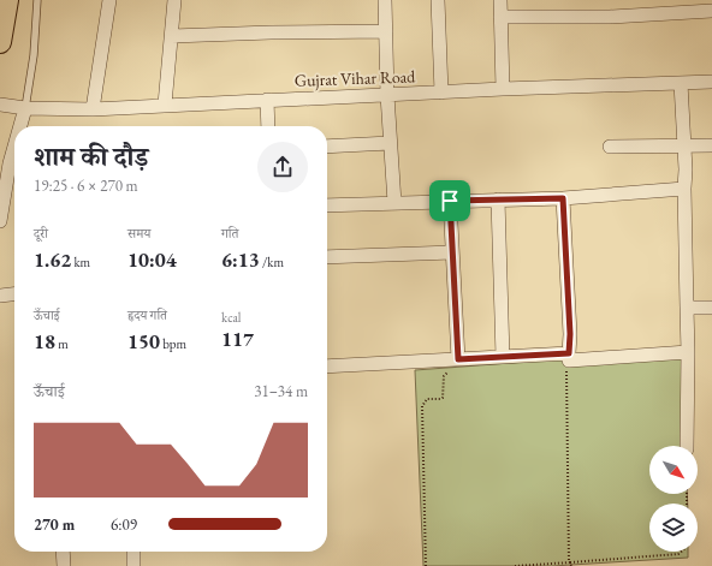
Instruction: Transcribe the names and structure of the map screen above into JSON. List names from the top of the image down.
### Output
{
  "streets": {
    "street": ["Gujrat Vihar Road"]
  },
  "north": "bottom right",
  "page": {
    "heading": ["शाम की दौड़", "19:25 · 6 × 270 m"],
    "stats": [
      ["दूरी", "1.62 km"],
      ["समय", "10:04"],
      ["गति", "6:13 /km"],
      ["ऊँचाई", "18 m"],
      ["हृदय गति", "150 bpm"],
      ["kcal", "117"]
    ],
    "chart": ["ऊँचाई", "31–34 m"],
    "list": [
      {
        "name": "270 m",
        "note": "6:09"
      }
    ]
  }
}
